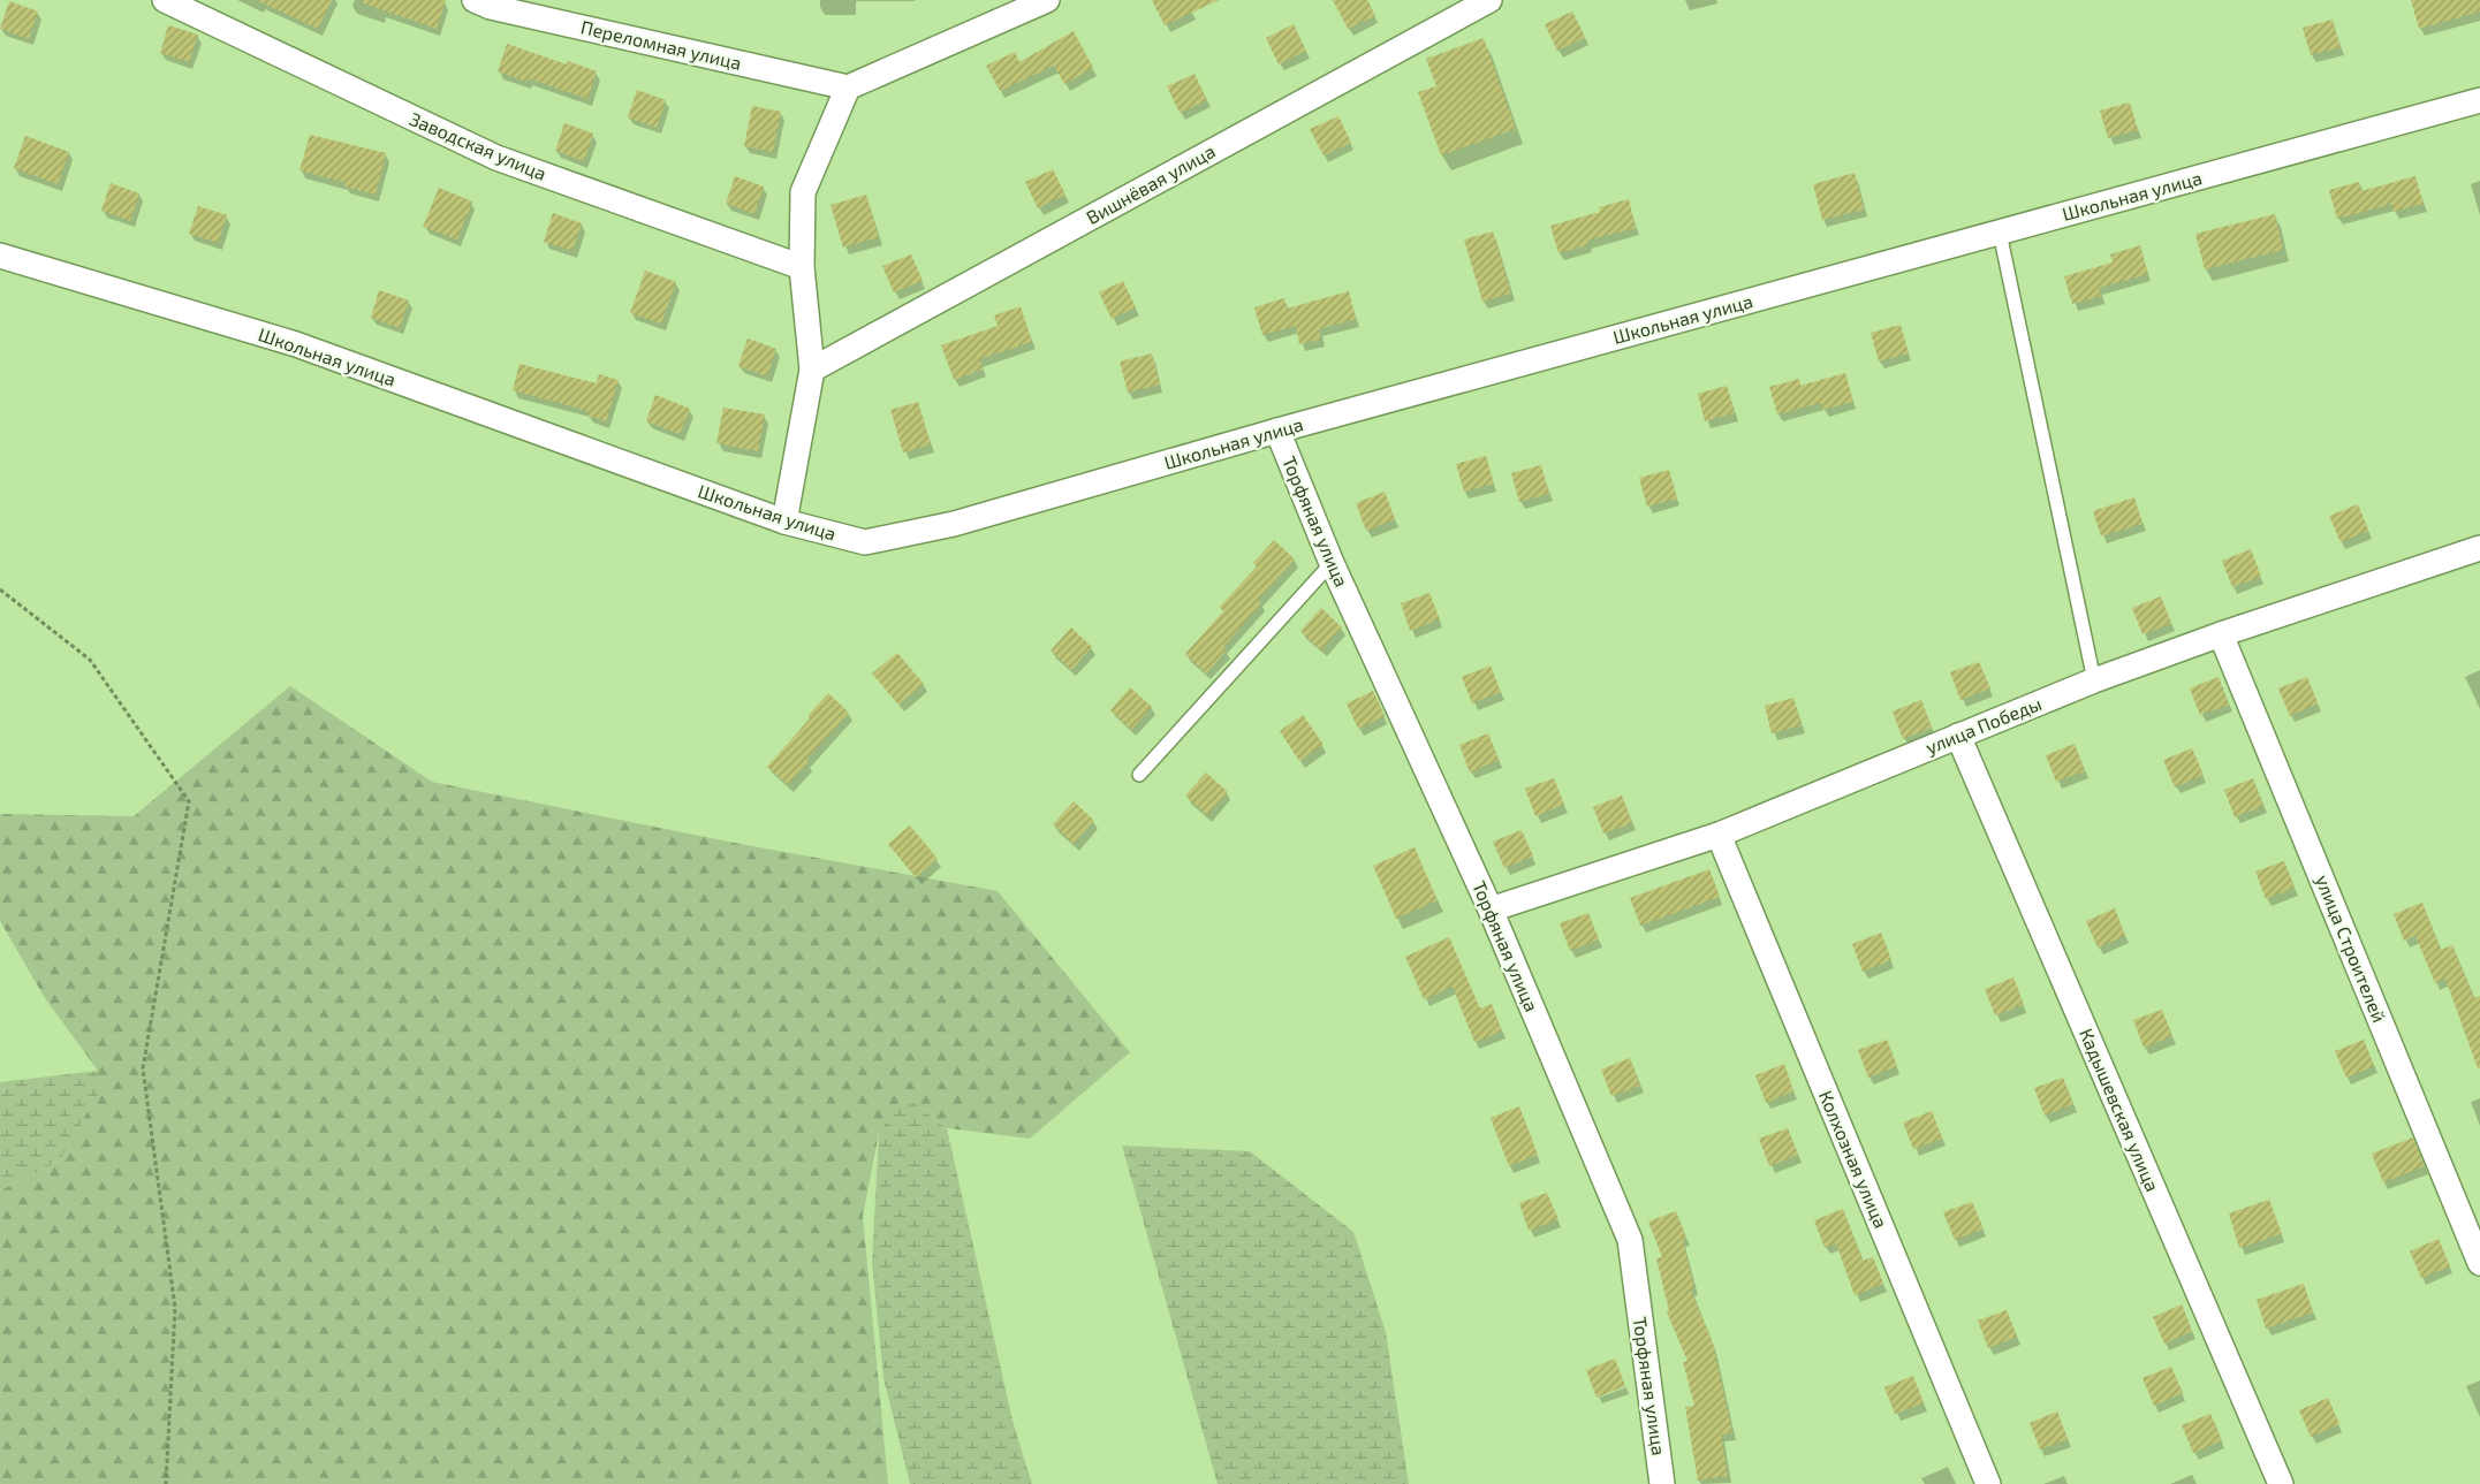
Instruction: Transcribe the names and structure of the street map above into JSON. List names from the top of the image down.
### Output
{
  "streets": {
    "street": [
      "Переломная улица",
      "Заводская улица",
      "Вишнёвая улица",
      "Школьная улица",
      "Торфяная улица",
      "улица Победы",
      "улица Строителей",
      "Кадышевская улица",
      "Колхозная улица"
    ]
  },
  "crossings": [
    ["Школьная улица", "Торфяная улица"],
    ["Торфяная улица", "улица Победы"],
    ["улица Победы", "улица Строителей"],
    ["улица Победы", "Кадышевская улица"],
    ["улица Победы", "Колхозная улица"]
  ]
}
